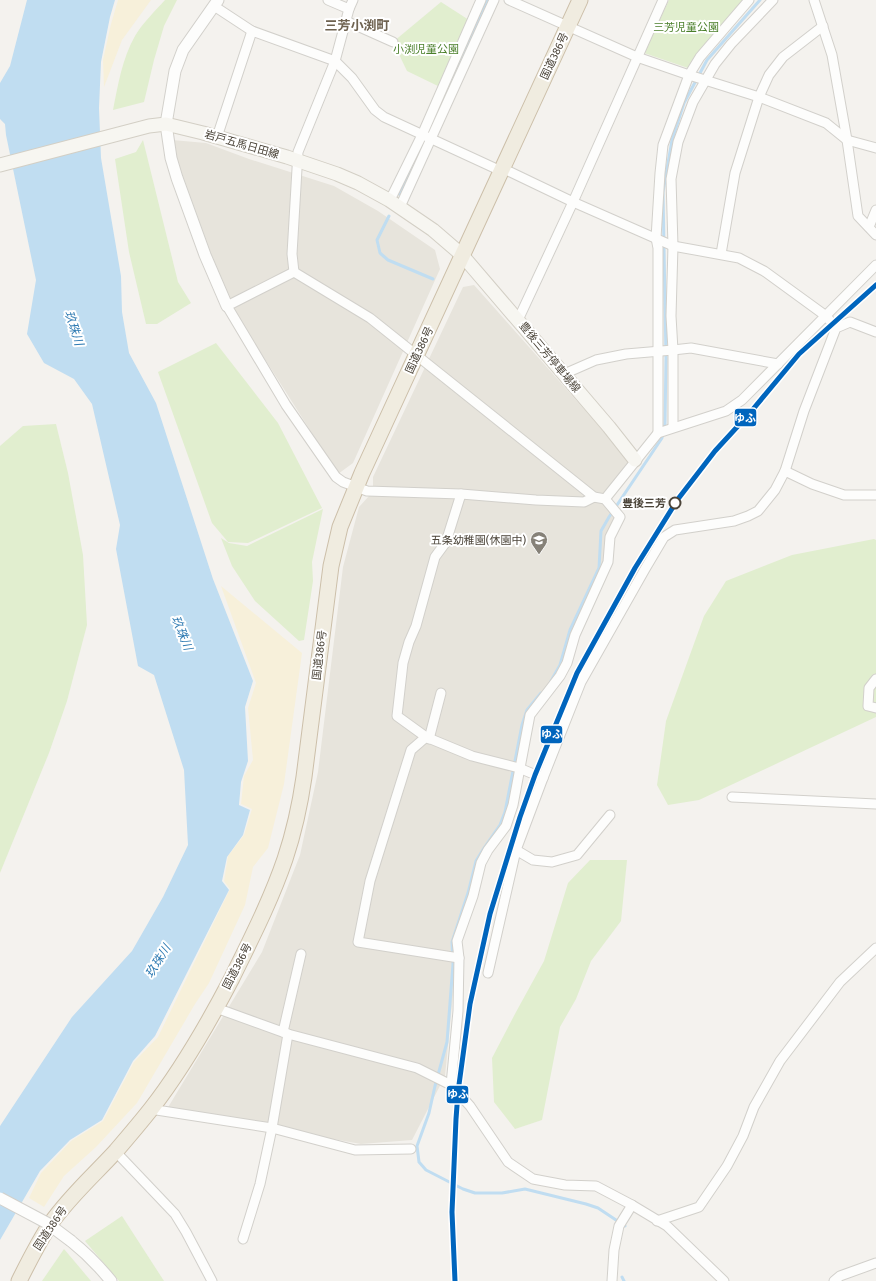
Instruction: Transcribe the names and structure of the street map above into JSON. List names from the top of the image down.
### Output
{
  "streets": {
    "highway": ["国道386号"],
    "main road": ["岩戸五馬日田線", "豊後三芳停車場線"]
  },
  "crossings": [
    ["国道386号", "岩戸五馬日田線"],
    ["国道386号", "豊後三芳停車場線"],
    ["岩戸五馬日田線", "豊後三芳停車場線"]
  ],
  "districts": ["三芳小渕町"],
  "water": ["玖珠川"],
  "parks": ["三芳児童公園", "小渕児童公園"],
  "places": {
    "other": ["豊後三芳"],
    "school or university": ["五条幼稚園(休園中)"]
  },
  "lines": ["transit line ゆふ"]
}
